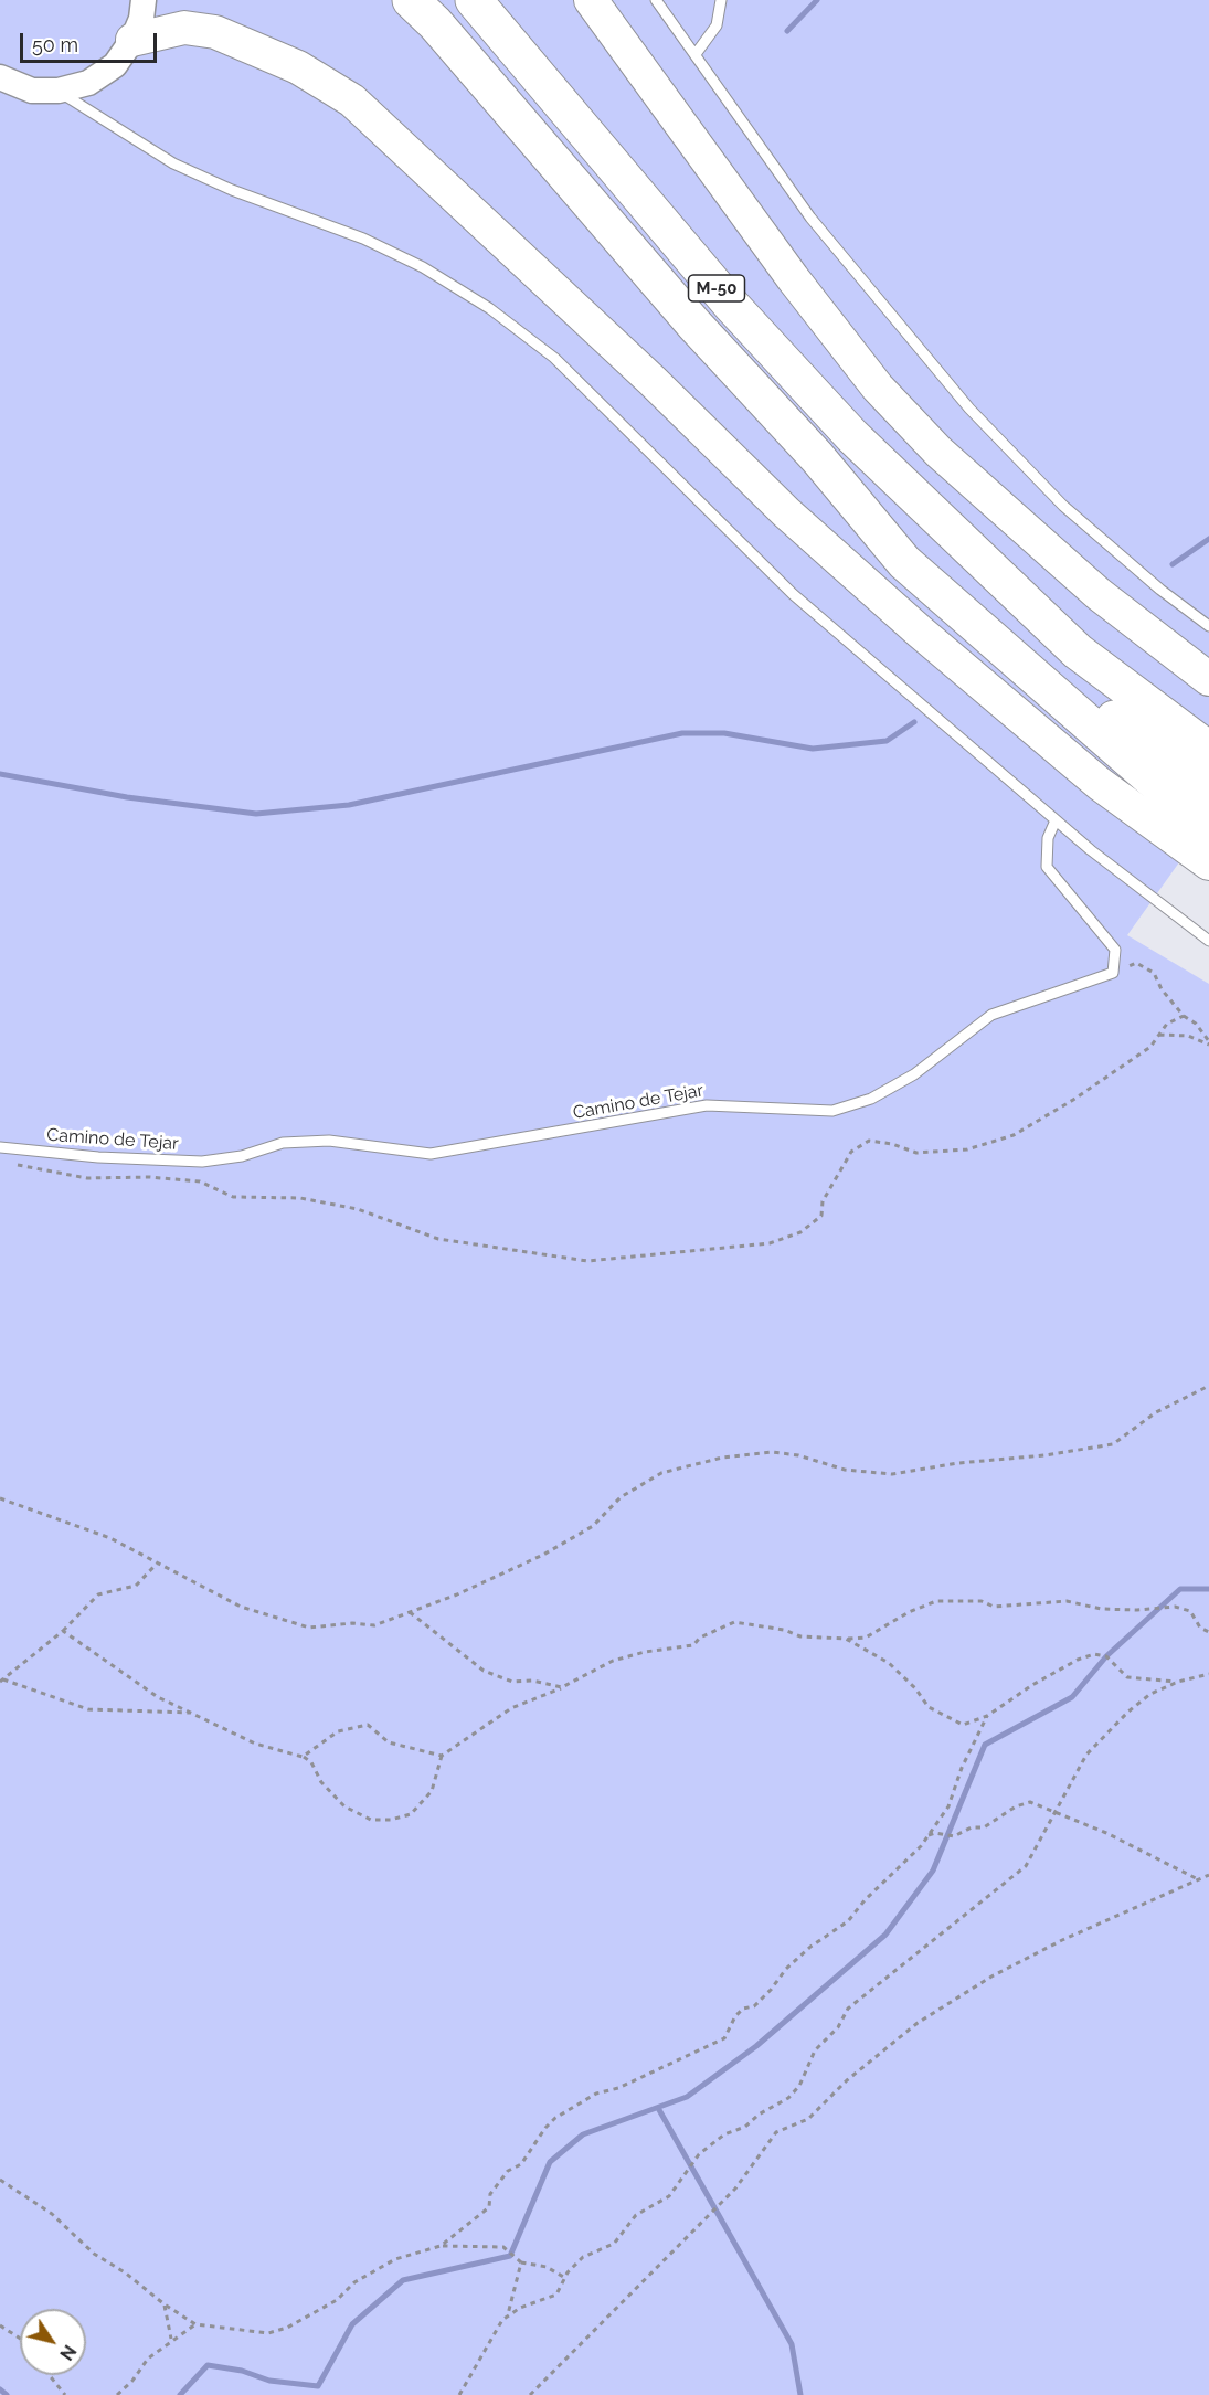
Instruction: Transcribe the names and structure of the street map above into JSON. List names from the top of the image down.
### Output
{
  "streets": {
    "highway": ["M-50"],
    "lane": ["Camino de Tejar"]
  },
  "scale_bar": "50 m",
  "north": "bottom right"
}
